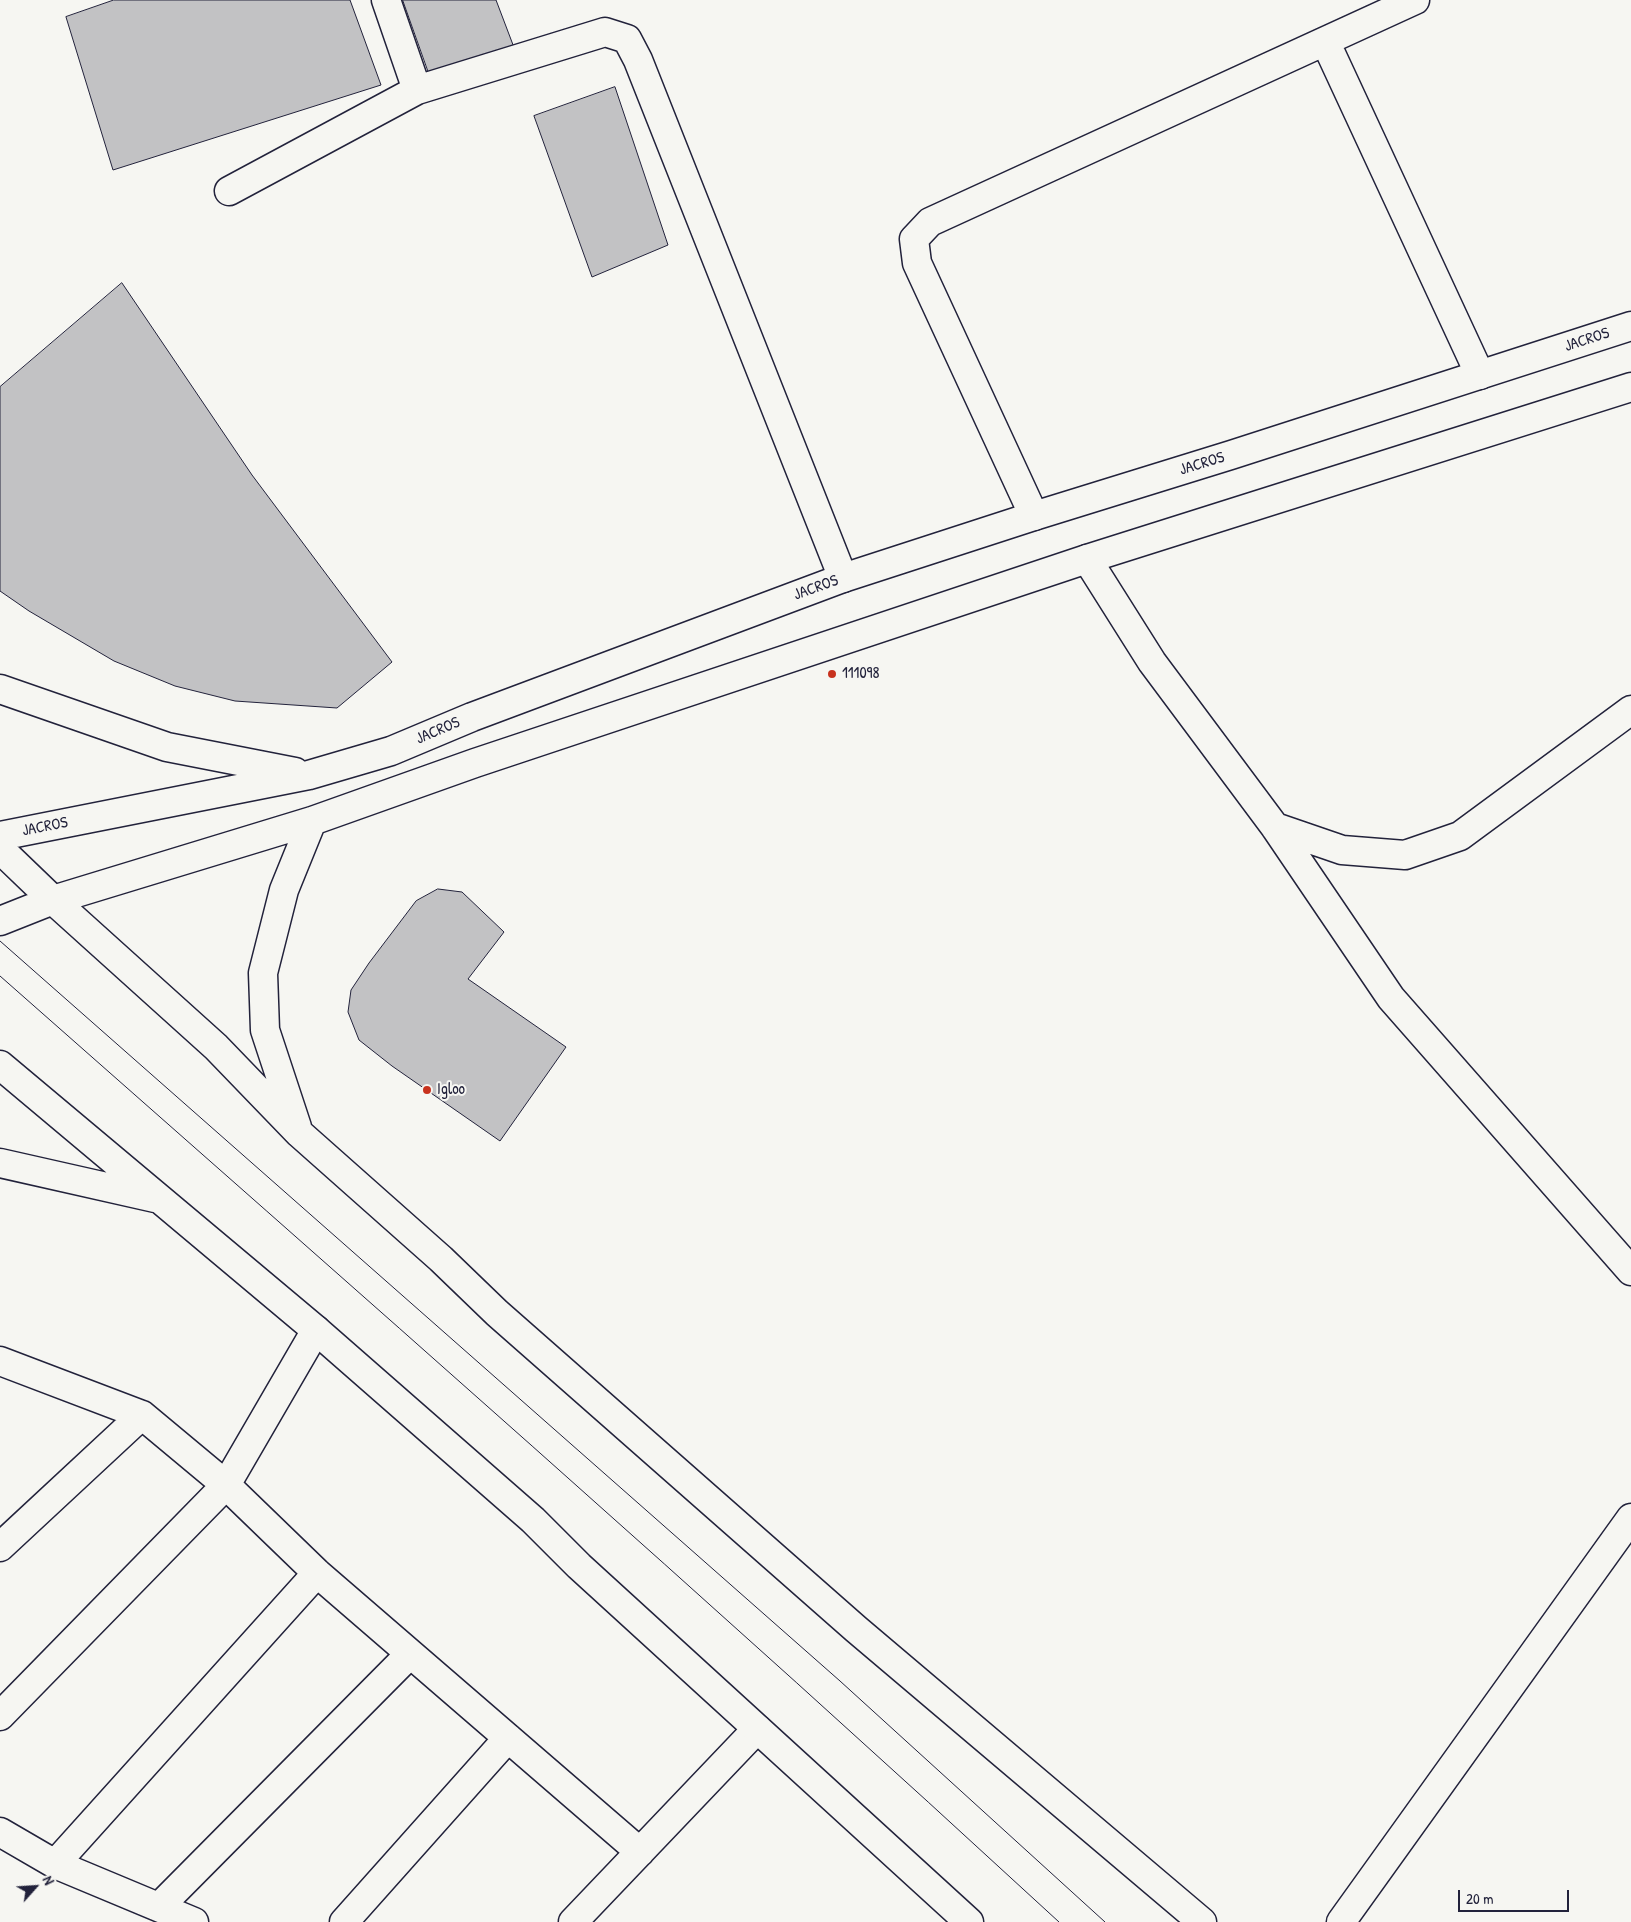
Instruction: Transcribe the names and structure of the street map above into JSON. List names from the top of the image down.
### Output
{
  "streets": {
    "main road": ["JACROS"]
  },
  "places": ["111098", "Igloo"],
  "scale_bar": "20 m",
  "north": "top right"
}
